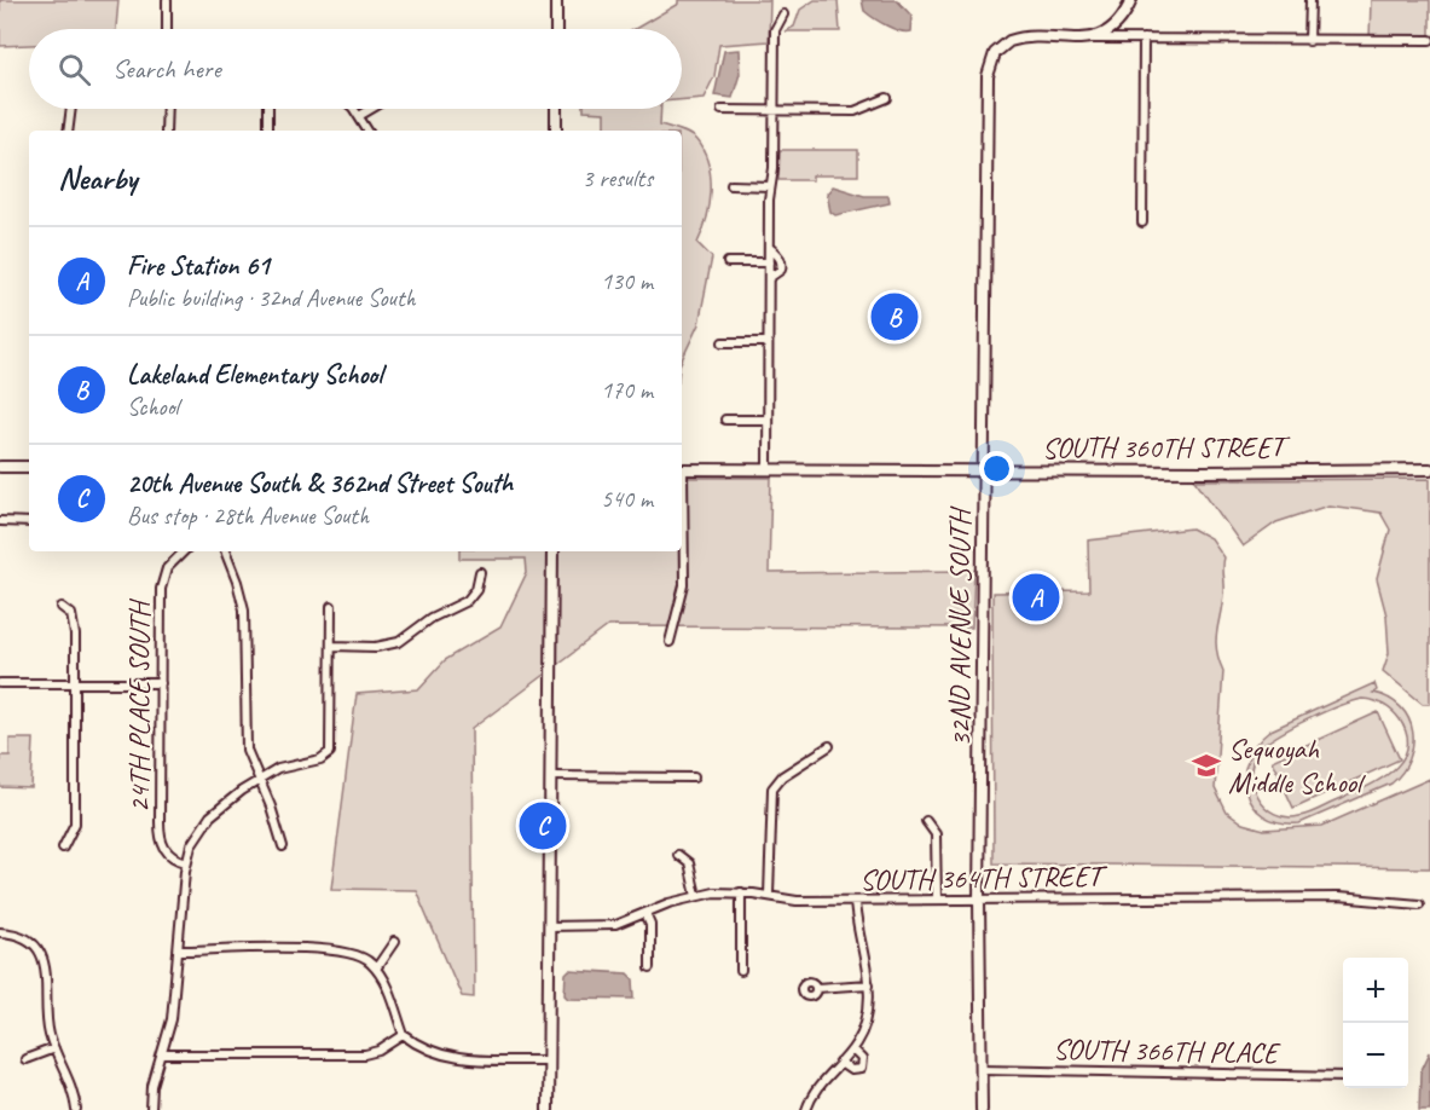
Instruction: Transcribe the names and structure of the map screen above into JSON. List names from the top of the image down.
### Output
{
  "streets": {
    "street": [
      "SOUTH 360TH STREET",
      "32ND AVENUE SOUTH",
      "24TH PLACE SOUTH",
      "SOUTH 364TH STREET",
      "SOUTH 366TH PLACE"
    ]
  },
  "crossings": [
    ["SOUTH 360TH STREET", "32ND AVENUE SOUTH"],
    ["32ND AVENUE SOUTH", "SOUTH 364TH STREET"],
    ["32ND AVENUE SOUTH", "SOUTH 366TH PLACE"]
  ],
  "places": {
    "school or university": ["Sequoyah Middle School"]
  },
  "page": {
    "search": "Search here",
    "heading": ["Nearby", "3 results"],
    "list": [
      {
        "mark": "A",
        "name": "Fire Station 61",
        "note": "Public building · 32nd Avenue South",
        "value": "130 m"
      },
      {
        "mark": "B",
        "name": "Lakeland Elementary School",
        "note": "School",
        "value": "170 m"
      },
      {
        "mark": "C",
        "name": "20th Avenue South & 362nd Street South",
        "note": "Bus stop · 28th Avenue South",
        "value": "540 m"
      }
    ],
    "pins": ["B", "A", "C"],
    "map_buttons": ["+", "−"]
  }
}
